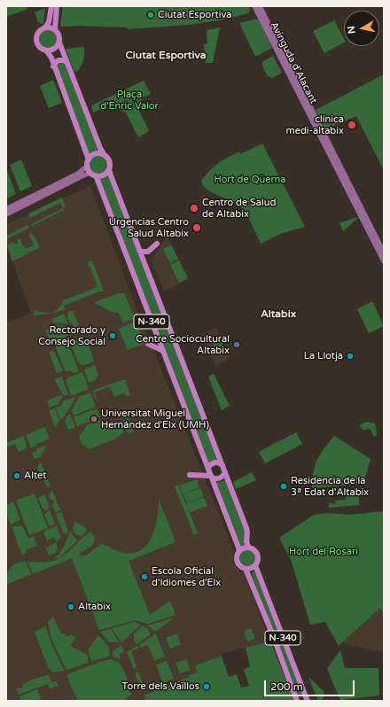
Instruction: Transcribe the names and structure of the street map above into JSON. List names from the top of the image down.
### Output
{
  "streets": {
    "highway": ["N-340"],
    "main road": ["Avinguda d'Alacant"]
  },
  "districts": ["Ciutat Esportiva", "Altabix"],
  "parks": ["Plaça d'Enric Valor", "Hort de Qüerna", "Hort del Rosari"],
  "places": [
    "Ciutat Esportiva",
    "clínica medi-altabix",
    "Centro de Salud de Altabix",
    "Urgencias Centro Salud Altabix",
    "Rectorado y Consejo Social",
    "Centre Sociocultural Altabix",
    "La Llotja",
    "Universitat Miguel Hernández d'Elx (UMH)",
    "Altet",
    "Residencia de la 3ª Edat d'Altabix",
    "Escola Oficial d'Idiomes d'Elx",
    "Altabix",
    "Torre dels Vaïllos"
  ],
  "scale_bar": "200 m",
  "north": "left"
}
